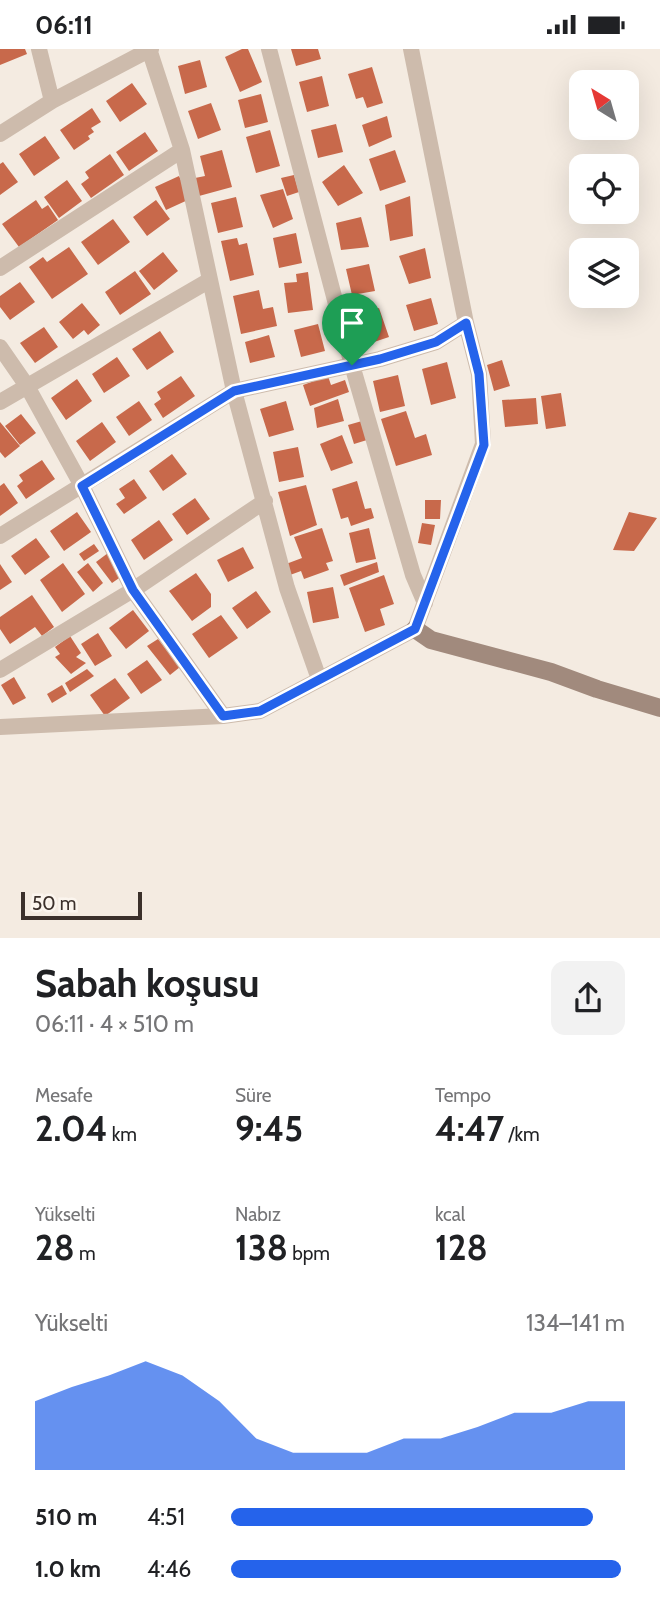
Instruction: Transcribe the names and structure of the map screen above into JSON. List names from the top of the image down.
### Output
{
  "scale_bar": "50 m",
  "north": "top left",
  "page": {
    "status": "06:11",
    "scale": "50 m",
    "heading": ["Sabah koşusu", "06:11 · 4 × 510 m"],
    "stats": [
      ["Mesafe", "2.04 km"],
      ["Süre", "9:45"],
      ["Tempo", "4:47 /km"],
      ["Yükselti", "28 m"],
      ["Nabız", "138 bpm"],
      ["kcal", "128"]
    ],
    "chart": ["Yükselti", "134–141 m"],
    "list": [
      {
        "name": "510 m",
        "note": "4:51"
      },
      {
        "name": "1.0 km",
        "note": "4:46"
      }
    ]
  }
}
